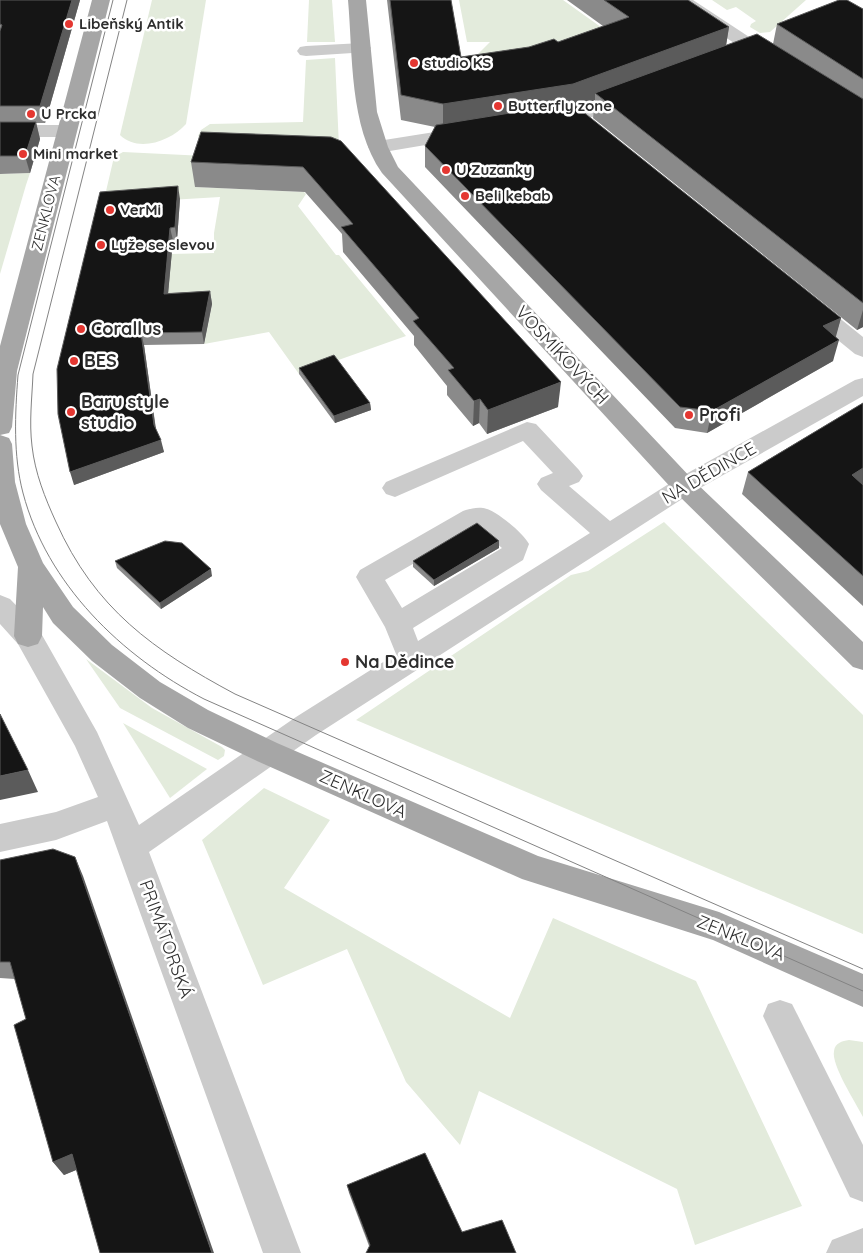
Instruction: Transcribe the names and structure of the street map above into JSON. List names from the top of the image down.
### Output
{
  "streets": {
    "main road": ["ZENKLOVA", "VOSMÍKOVÝCH"],
    "street": ["NA DĚDINCE", "PRIMÁTORSKÁ"]
  },
  "crossings": [
    ["ZENKLOVA", "NA DĚDINCE"],
    ["VOSMÍKOVÝCH", "NA DĚDINCE"],
    ["NA DĚDINCE", "PRIMÁTORSKÁ"]
  ],
  "places": [
    "Libeňský Antik",
    "studio KS",
    "Butterfly zone",
    "U Prcka",
    "Mini market",
    "U Zuzanky",
    "Beli kebab",
    "VerMi",
    "Lyže se slevou",
    "Corallus",
    "BES",
    "Baru style studio",
    "Profi",
    "Na Dědince"
  ]
}
